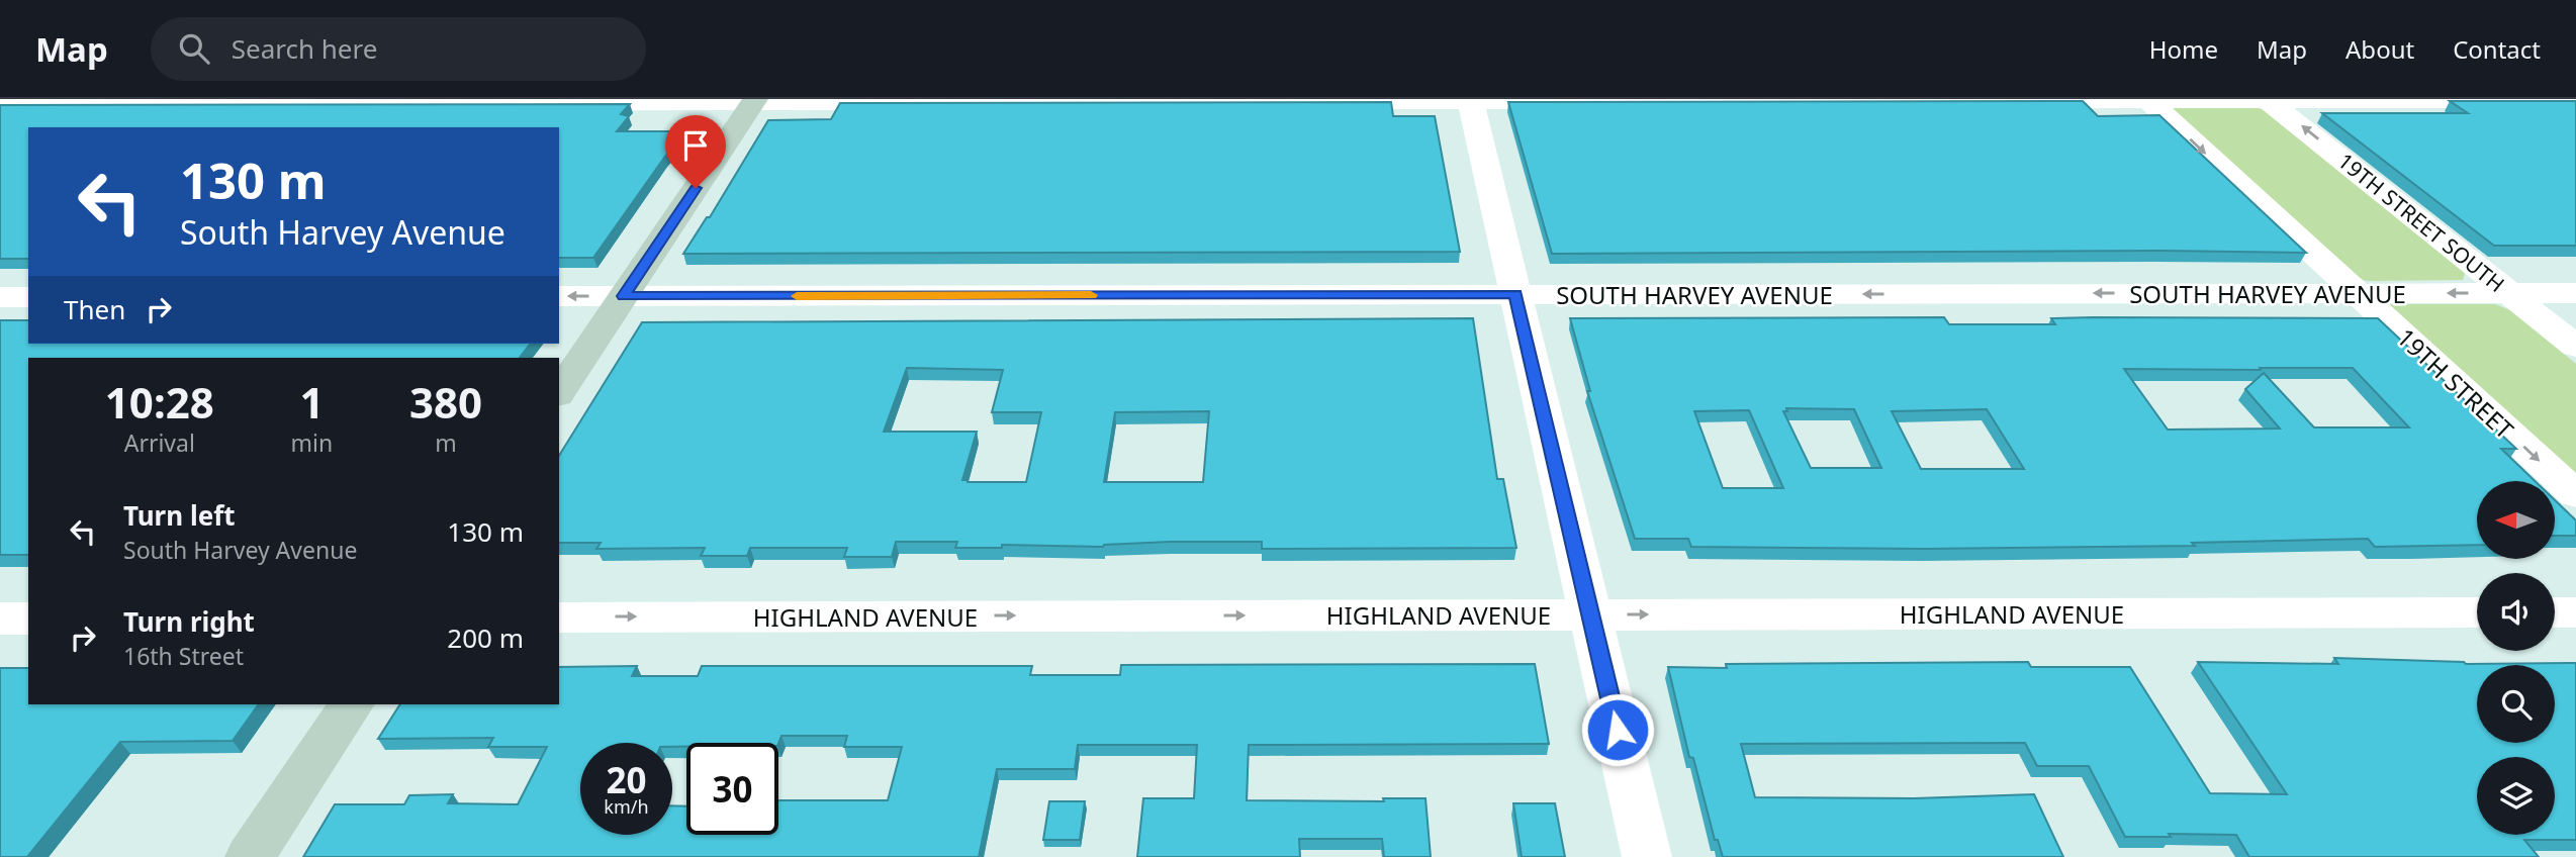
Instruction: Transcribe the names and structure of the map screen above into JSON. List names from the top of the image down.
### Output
{
  "streets": {
    "street": [
      "19TH STREET SOUTH",
      "SOUTH HARVEY AVENUE",
      "19TH STREET",
      "HIGHLAND AVENUE"
    ]
  },
  "crossings": [
    ["19TH STREET SOUTH", "SOUTH HARVEY AVENUE"],
    ["SOUTH HARVEY AVENUE", "19TH STREET"]
  ],
  "one_way": ["19TH STREET SOUTH", "19TH STREET", "HIGHLAND AVENUE"],
  "north": "left",
  "page": {
    "header": "Map",
    "search": "Search here",
    "nav": [
      "Home",
      "Map",
      "About",
      "Contact"
    ],
    "turn": ["130 m", "South Harvey Avenue"],
    "then": "Then",
    "eta": [
      "10:28",
      "Arrival",
      "1",
      "min",
      "380",
      "m"
    ],
    "list": [
      {
        "name": "Turn left",
        "note": "South Harvey Avenue",
        "value": "130 m"
      },
      {
        "name": "Turn right",
        "note": "16th Street",
        "value": "200 m"
      }
    ],
    "speed": "20 km/h",
    "limit": "30"
  }
}
